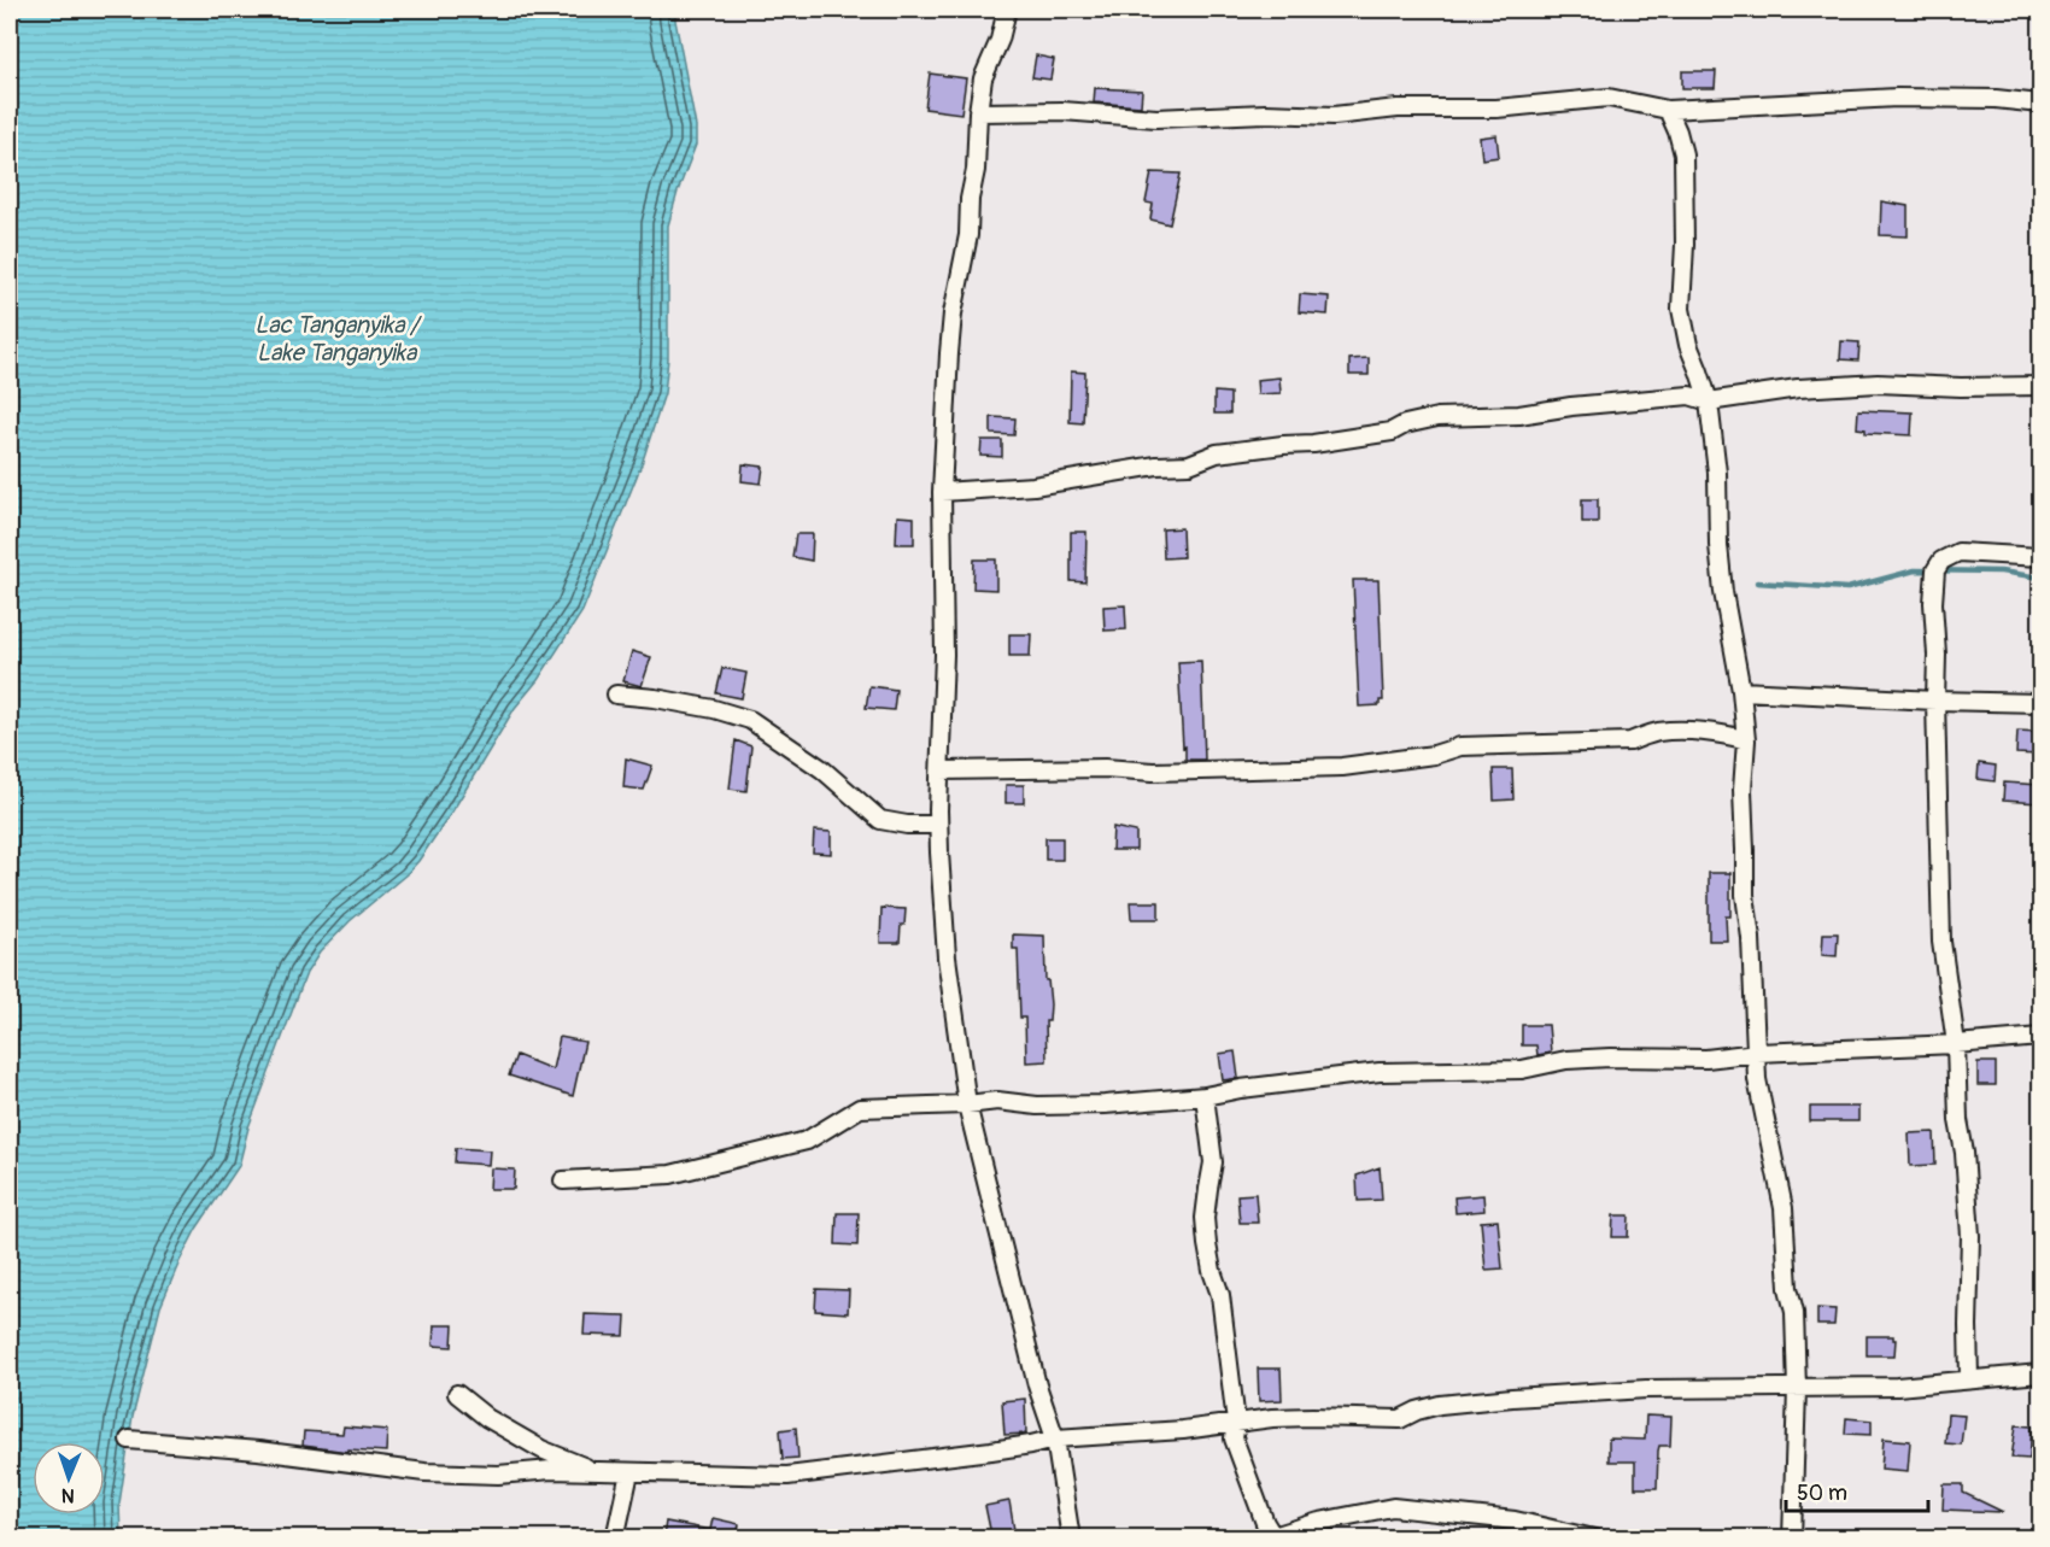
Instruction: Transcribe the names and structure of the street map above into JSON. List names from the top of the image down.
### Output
{
  "water": ["Lac Tanganyika / Lake Tanganyika"],
  "scale_bar": "50 m",
  "north": "bottom"
}
